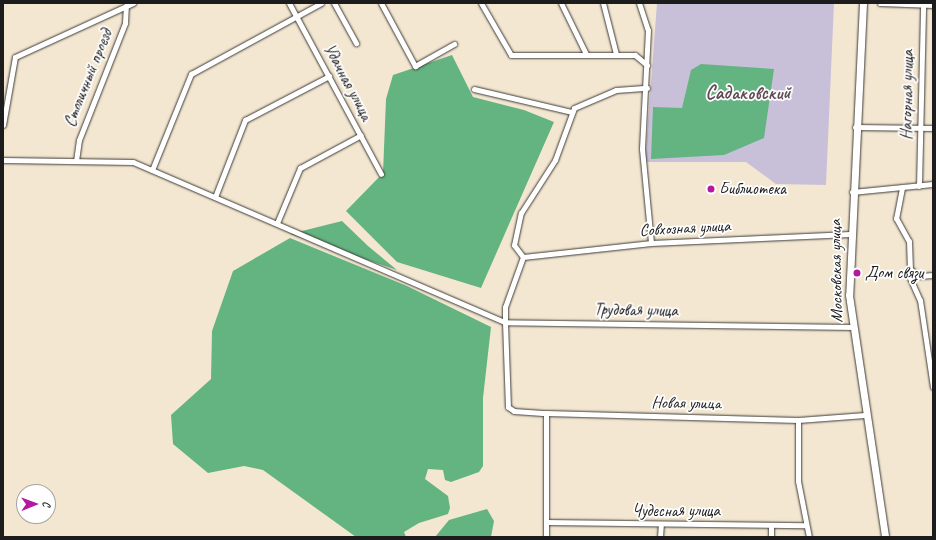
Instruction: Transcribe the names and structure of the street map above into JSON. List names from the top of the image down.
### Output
{
  "streets": {
    "main road": ["Московская улица"],
    "street": [
      "Столичный проезд",
      "Удачная улица",
      "Нагорная улица",
      "Совхозная улица",
      "Трудовая улица",
      "Новая улица",
      "Чудесная улица"
    ]
  },
  "crossings": [
    ["Совхозная улица", "Московская улица"],
    ["Московская улица", "Трудовая улица"],
    ["Московская улица", "Новая улица"],
    ["Трудовая улица", "Новая улица"]
  ],
  "districts": ["Садаковский"],
  "places": ["Библиотека", "Дом связи"],
  "north": "right"
}
